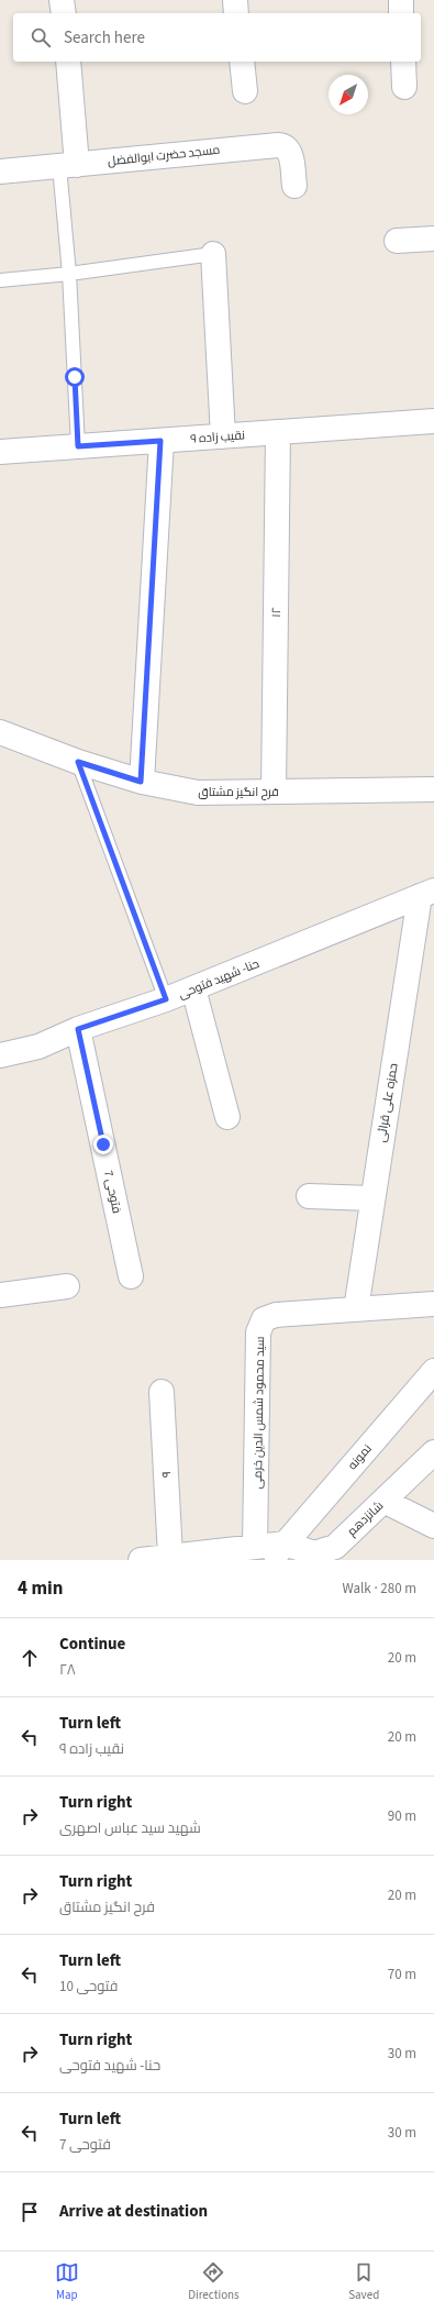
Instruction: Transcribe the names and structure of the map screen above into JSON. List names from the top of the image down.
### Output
{
  "streets": {
    "street": [
      "مسجد حضرت ابوالفضل",
      "نقیب زاده ۹",
      "۱۲",
      "فرح انگیز مشتاق",
      "حنا- شهید فتوحی",
      "حمزه علی قرائی",
      "فتوحی 7",
      "سید محمود شمس الدین خرمی",
      "نمونه",
      "۹",
      "شانزدهم"
    ]
  },
  "crossings": [
    ["نقیب زاده ۹", "۱۲"],
    ["۱۲", "فرح انگیز مشتاق"],
    ["حنا- شهید فتوحی", "حمزه علی قرائی"],
    ["حنا- شهید فتوحی", "فتوحی 7"],
    ["حمزه علی قرائی", "سید محمود شمس الدین خرمی"],
    ["سید محمود شمس الدین خرمی", "نمونه"],
    ["سید محمود شمس الدین خرمی", "شانزدهم"],
    ["نمونه", "شانزدهم"]
  ],
  "north": "bottom left",
  "page": {
    "search": "Search here",
    "heading": ["4 min", "Walk · 280 m"],
    "list": [
      ["Continue", "۲۸", "20 m"],
      ["Turn left", "نقیب زاده ۹", "20 m"],
      ["Turn right", "شهید سید عباس اصهری", "90 m"],
      ["Turn right", "فرح انگیز مشتاق", "20 m"],
      ["Turn left", "فتوحی 10", "70 m"],
      ["Turn right", "حنا- شهید فتوحی", "30 m"],
      ["Turn left", "فتوحی 7", "30 m"],
      "Arrive at destination"
    ],
    "nav": ["Map", "Directions", "Saved"]
  }
}
